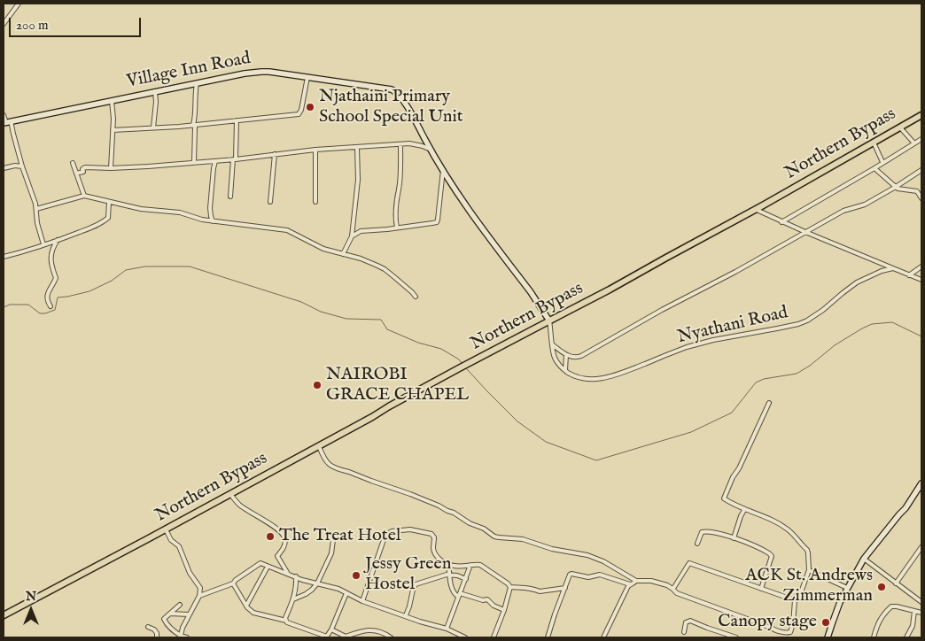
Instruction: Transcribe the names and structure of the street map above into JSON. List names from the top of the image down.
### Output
{
  "streets": {
    "main road": ["Northern Bypass"],
    "street": ["Village Inn Road", "Nyathani Road"]
  },
  "crossings": [
    ["Village Inn Road", "Northern Bypass"]
  ],
  "places": [
    "Njathaini Primary School Special Unit",
    "NAIROBI GRACE CHAPEL",
    "The Treat Hotel",
    "Jessy Green Hostel",
    "ACK St. Andrews Zimmerman",
    "Canopy stage"
  ],
  "scale_bar": "200 m",
  "north": "top"
}
